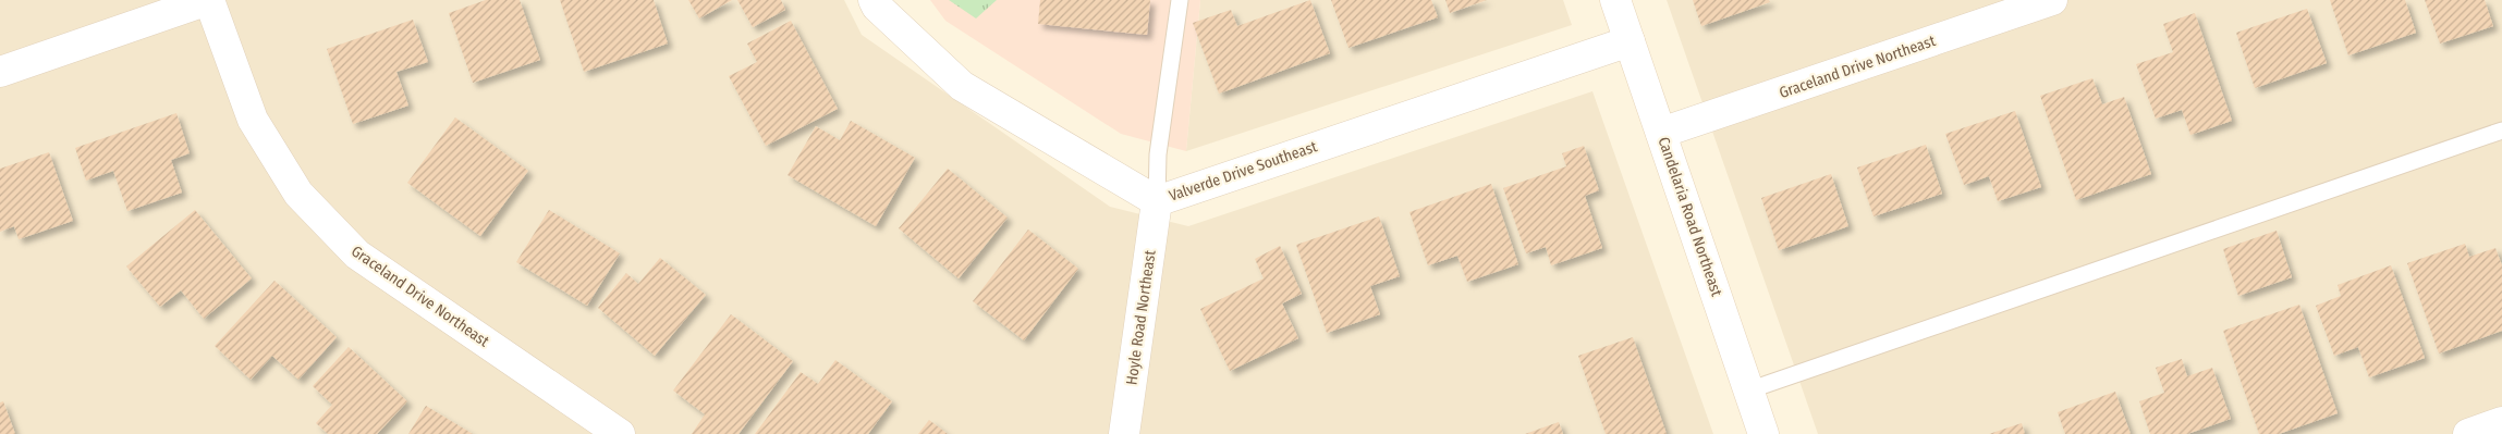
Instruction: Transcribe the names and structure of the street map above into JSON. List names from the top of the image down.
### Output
{
  "streets": {
    "street": [
      "Graceland Drive Northeast",
      "Valverde Drive Southeast",
      "Candelaria Road Northeast",
      "Hoyle Road Northeast"
    ]
  },
  "crossings": [
    ["Graceland Drive Northeast", "Candelaria Road Northeast"],
    ["Valverde Drive Southeast", "Candelaria Road Northeast"],
    ["Valverde Drive Southeast", "Hoyle Road Northeast"]
  ]
}
